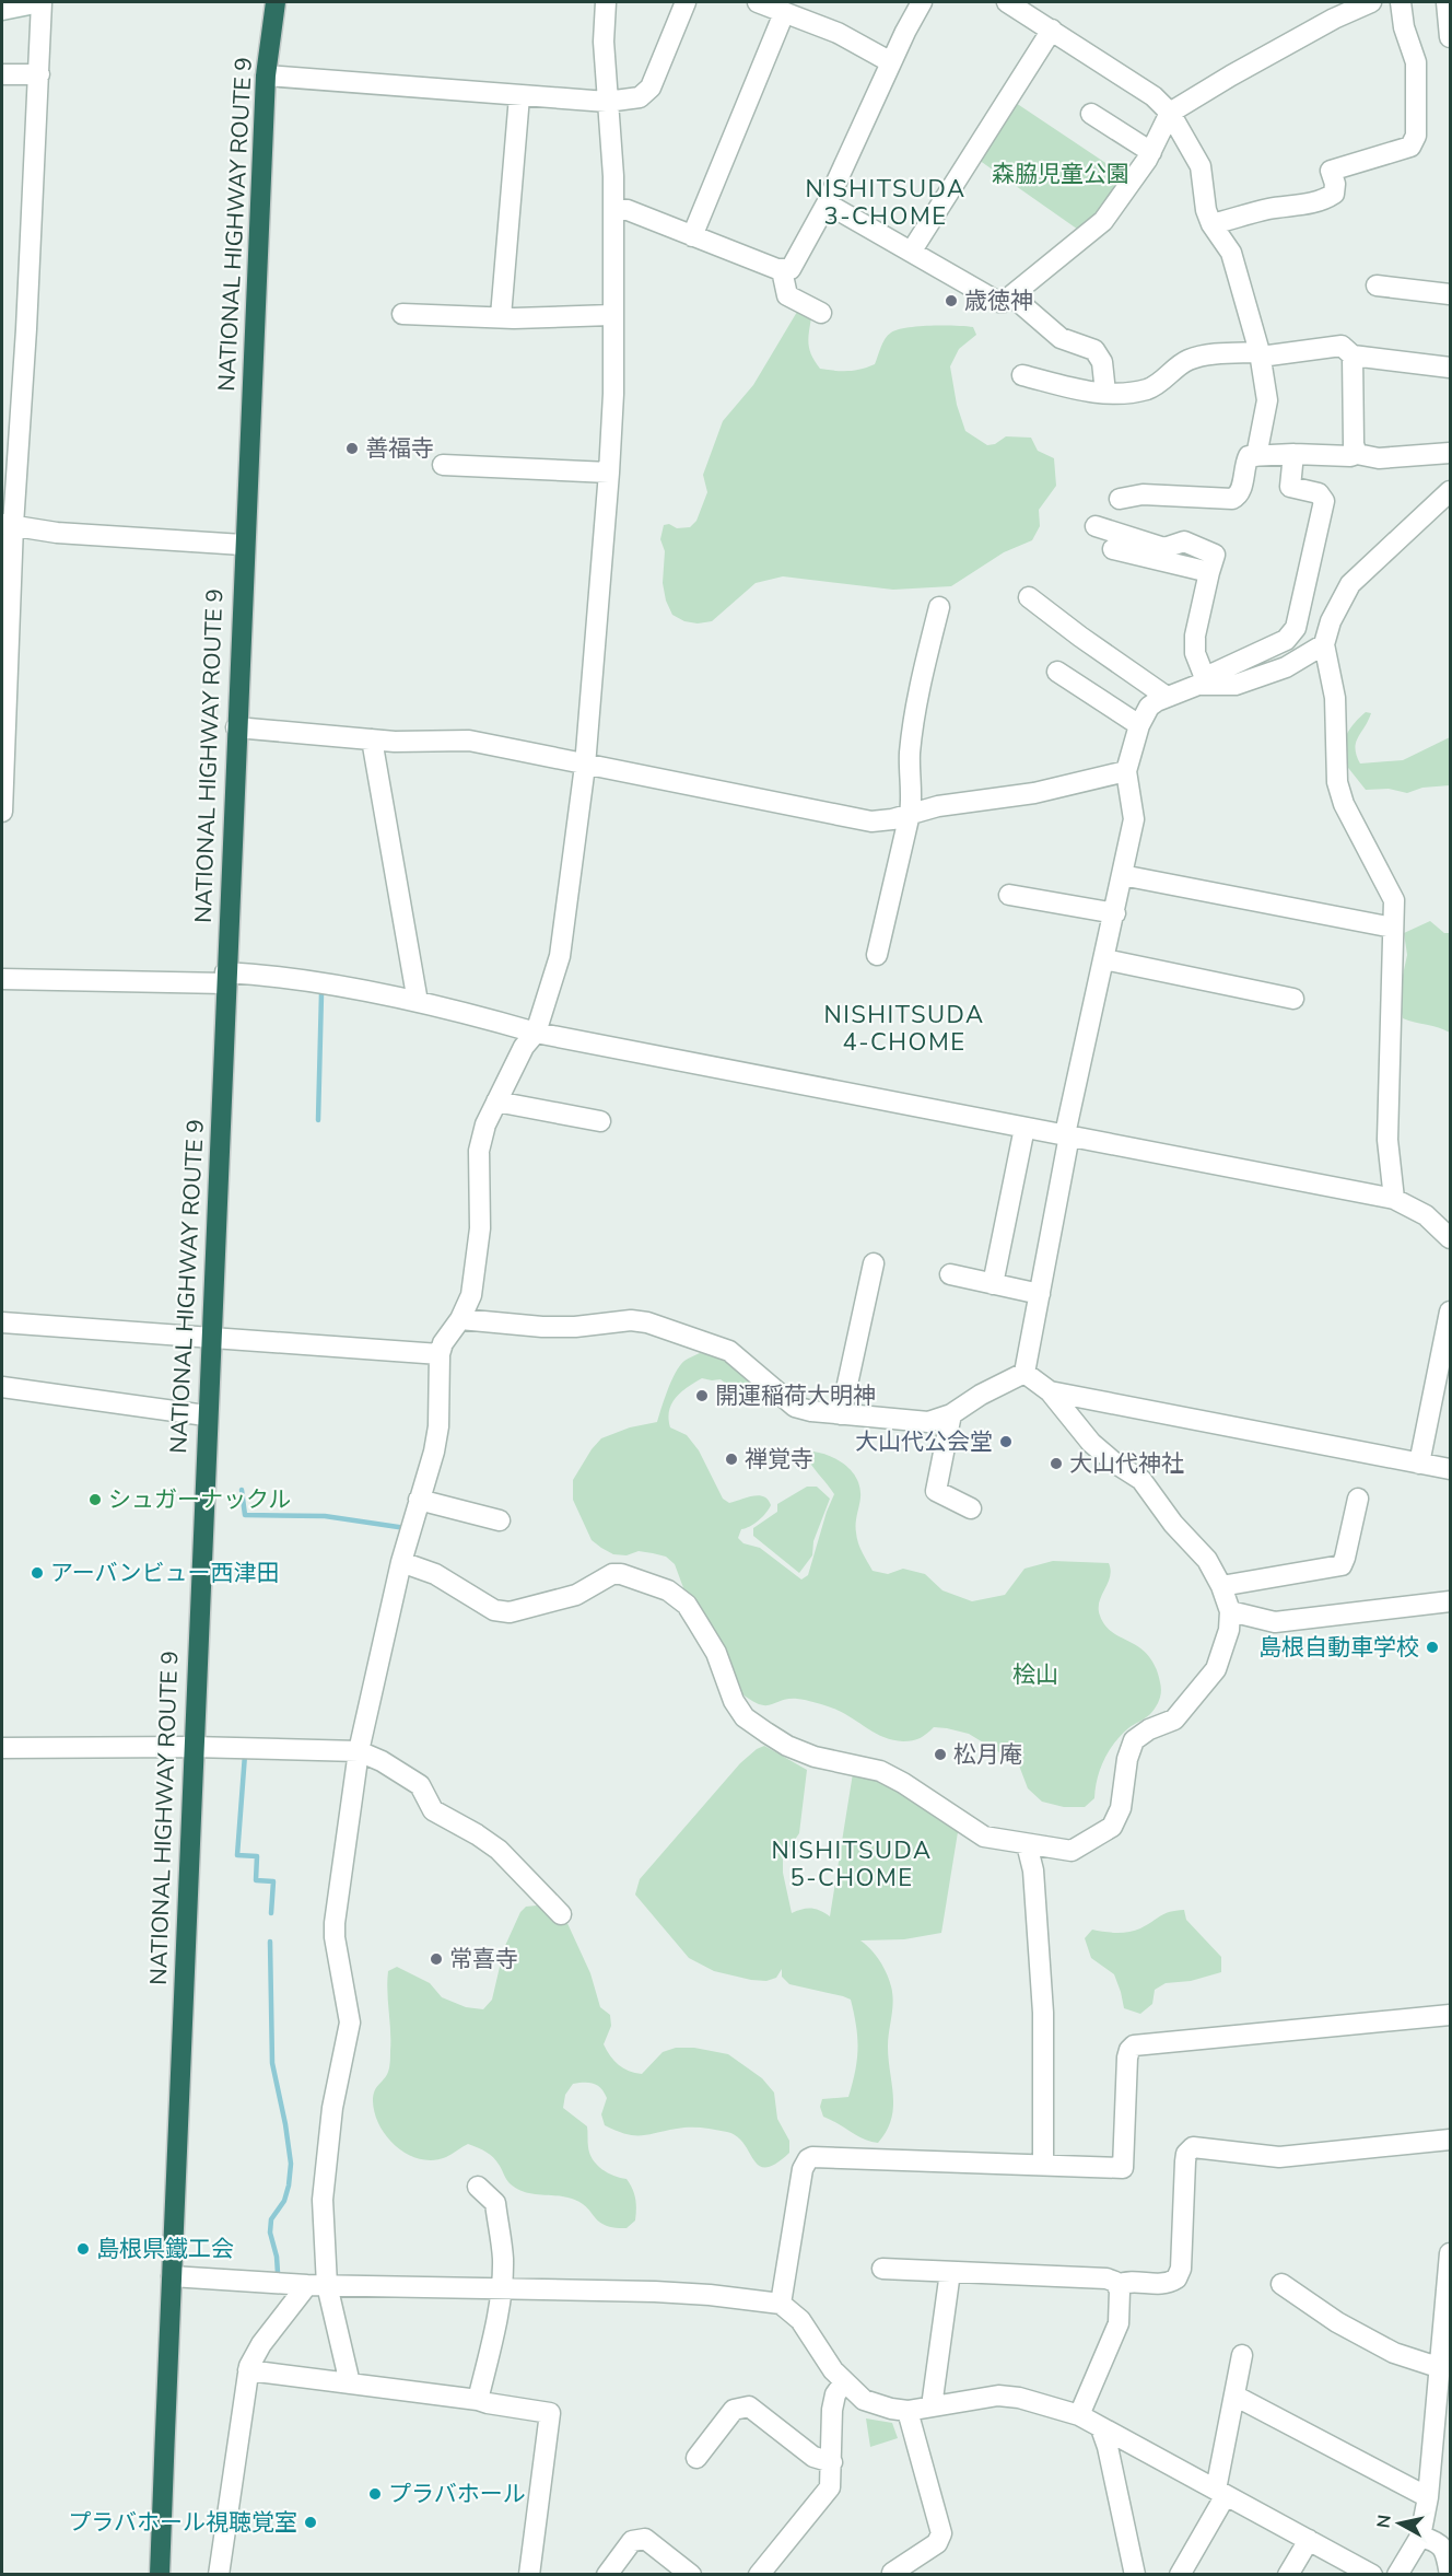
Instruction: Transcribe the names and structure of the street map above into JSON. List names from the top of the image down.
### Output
{
  "streets": {
    "highway": ["NATIONAL HIGHWAY ROUTE 9"]
  },
  "districts": ["NISHITSUDA 3-CHOME", "NISHITSUDA 4-CHOME", "NISHITSUDA 5-CHOME"],
  "parks": ["森脇児童公園", "桧山"],
  "places": [
    "歳徳神",
    "善福寺",
    "開運稲荷大明神",
    "大山代公会堂",
    "禅覚寺",
    "大山代神社",
    "シュガーナックル",
    "アーバンビュー西津田",
    "島根自動車学校",
    "松月庵",
    "常喜寺",
    "島根県鐵工会",
    "プラバホール",
    "プラバホール視聴覚室"
  ],
  "north": "left"
}
